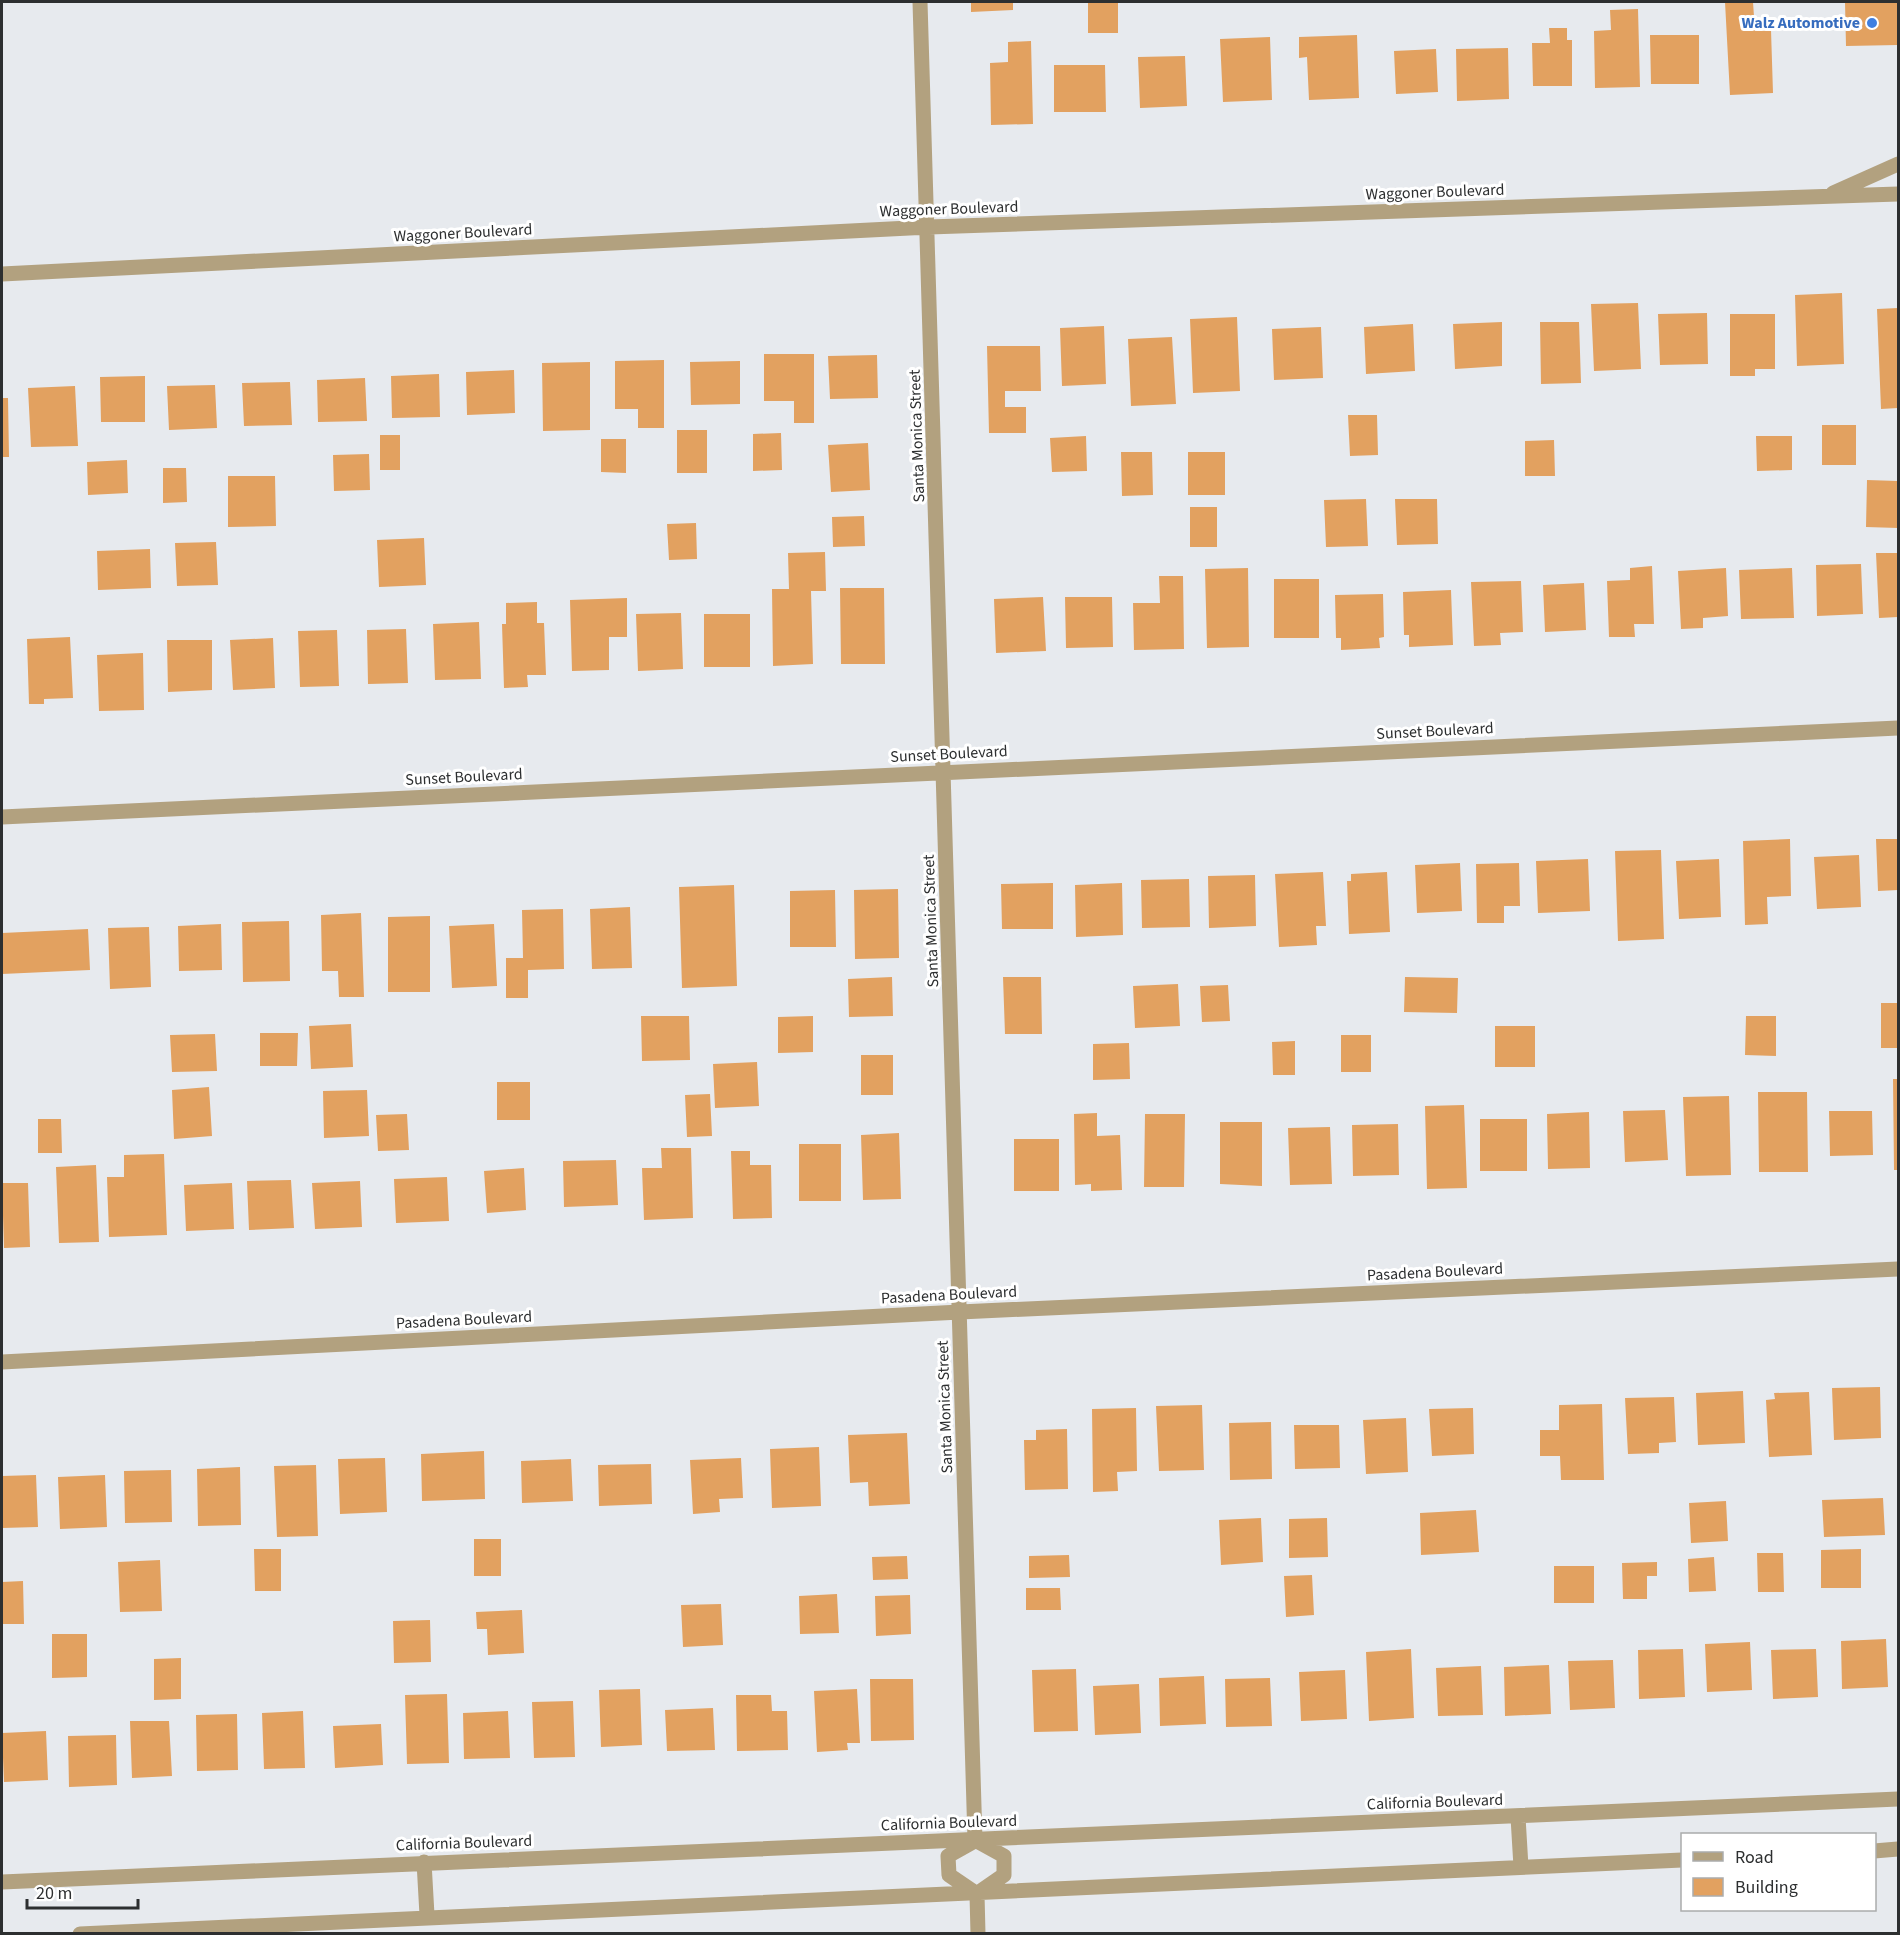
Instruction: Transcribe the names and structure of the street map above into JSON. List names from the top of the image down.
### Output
{
  "streets": {
    "street": [
      "Waggoner Boulevard",
      "Santa Monica Street",
      "Sunset Boulevard",
      "Pasadena Boulevard",
      "California Boulevard"
    ]
  },
  "crossings": [
    ["Waggoner Boulevard", "Santa Monica Street"],
    ["Santa Monica Street", "Sunset Boulevard"],
    ["Santa Monica Street", "Pasadena Boulevard"],
    ["Santa Monica Street", "California Boulevard"]
  ],
  "places": ["Walz Automotive"],
  "legend": ["Road", "Building"],
  "scale_bar": "20 m"
}
